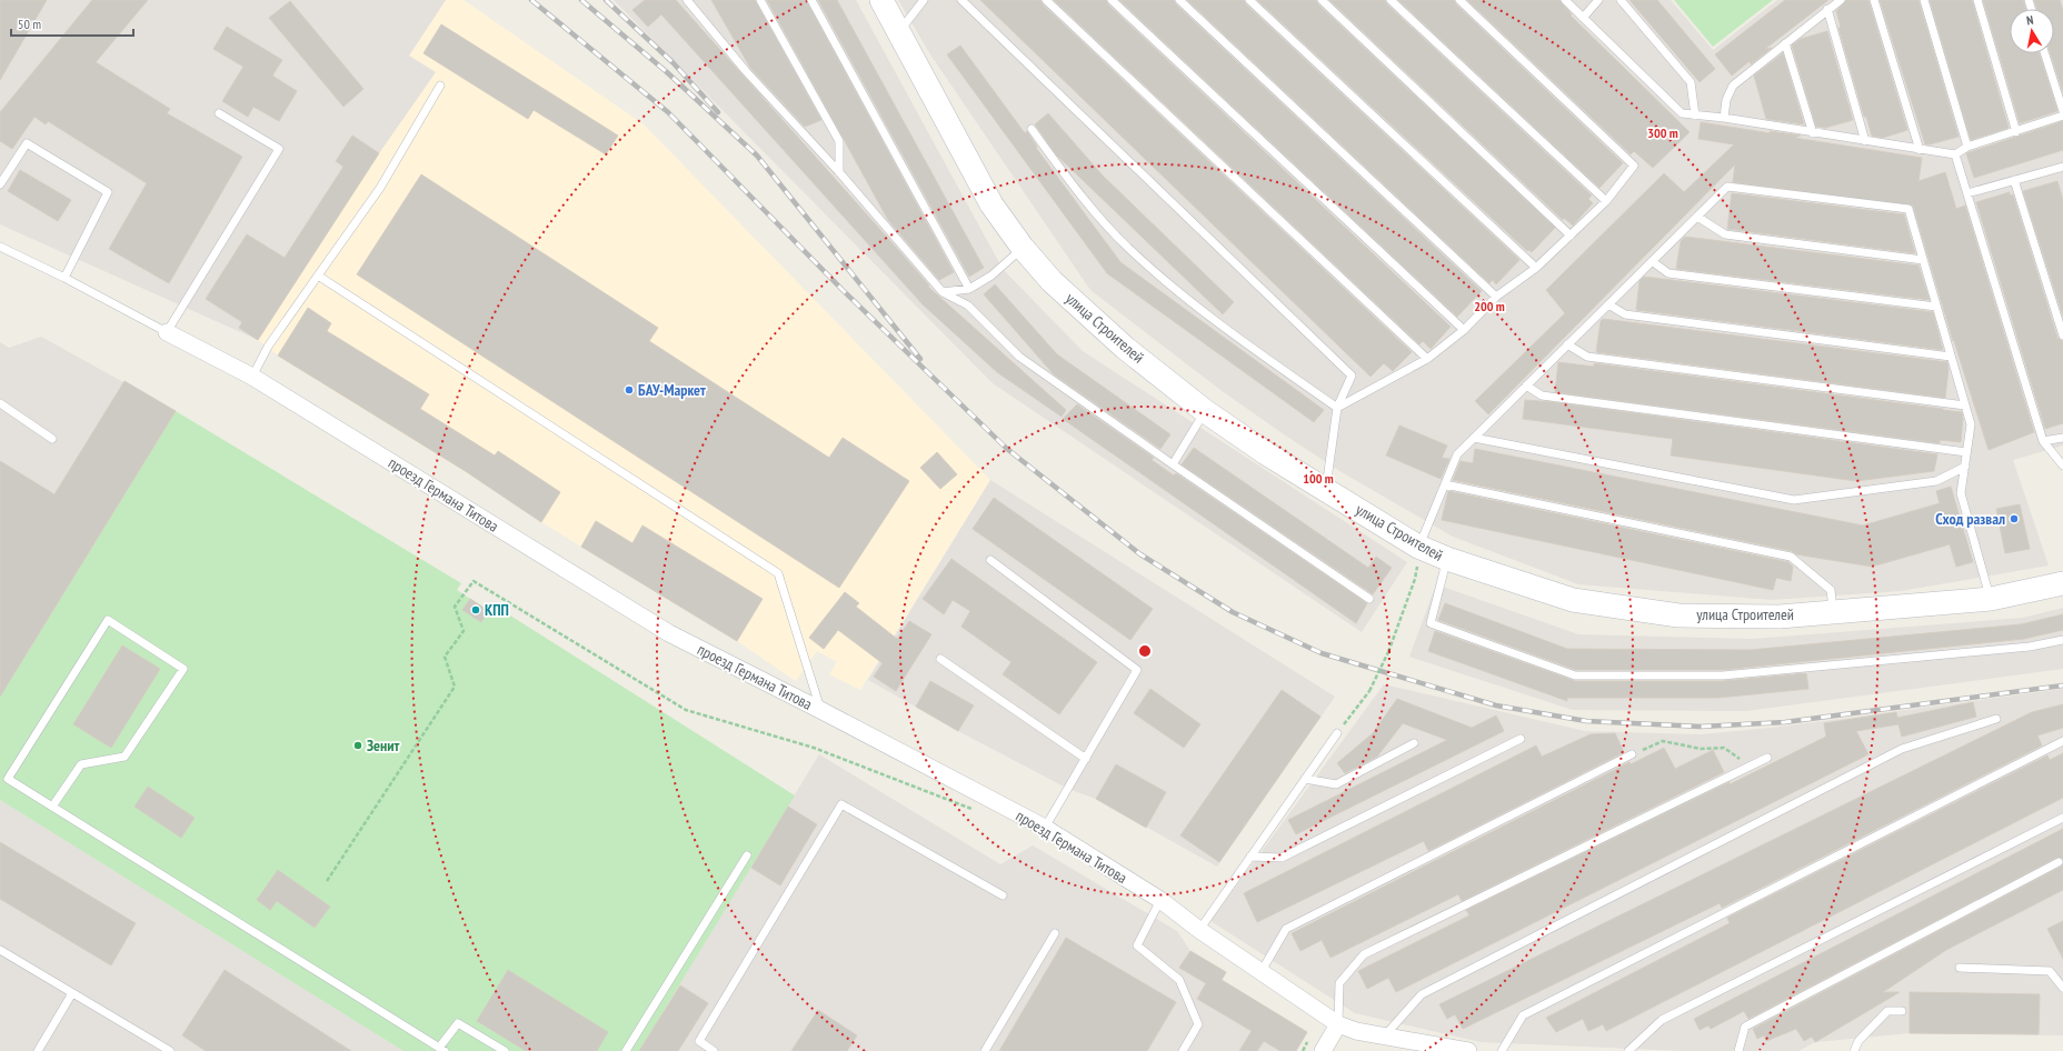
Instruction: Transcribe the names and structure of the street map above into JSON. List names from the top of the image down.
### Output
{
  "streets": {
    "main road": ["улица Строителей"],
    "street": ["проезд Германа Титова"]
  },
  "places": [
    "БАУ-Маркет",
    "Сход развал",
    "КПП",
    "Зенит"
  ],
  "scale_bar": "50 m",
  "north": "top",
  "rings": ["300 m", "200 m", "100 m"]
}
